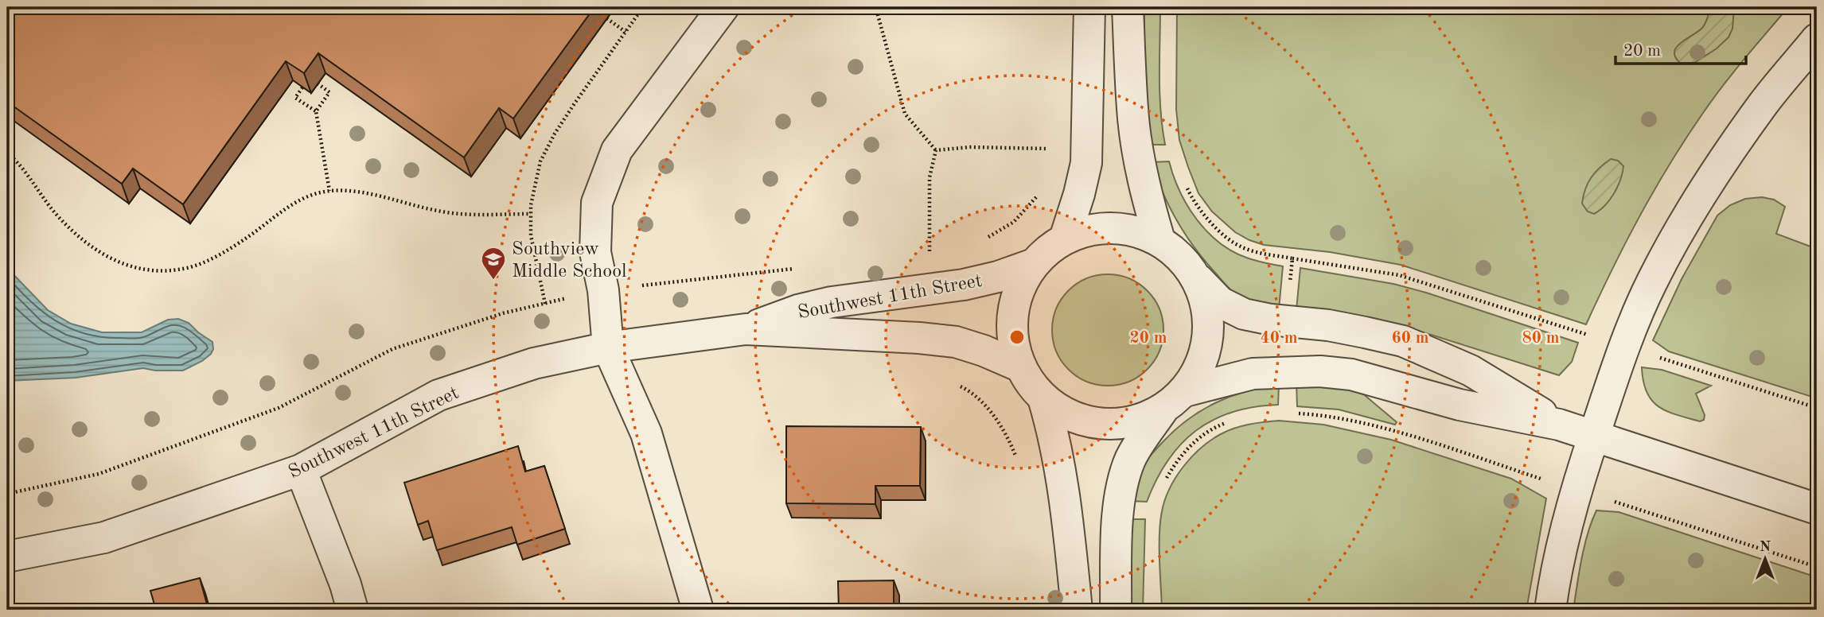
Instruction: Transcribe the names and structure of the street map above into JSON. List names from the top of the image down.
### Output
{
  "streets": {
    "street": ["Southwest 11th Street"]
  },
  "places": {
    "school or university": ["Southview Middle School"]
  },
  "scale_bar": "20 m",
  "north": "top",
  "rings": [
    "20 m",
    "40 m",
    "60 m",
    "80 m"
  ]
}
